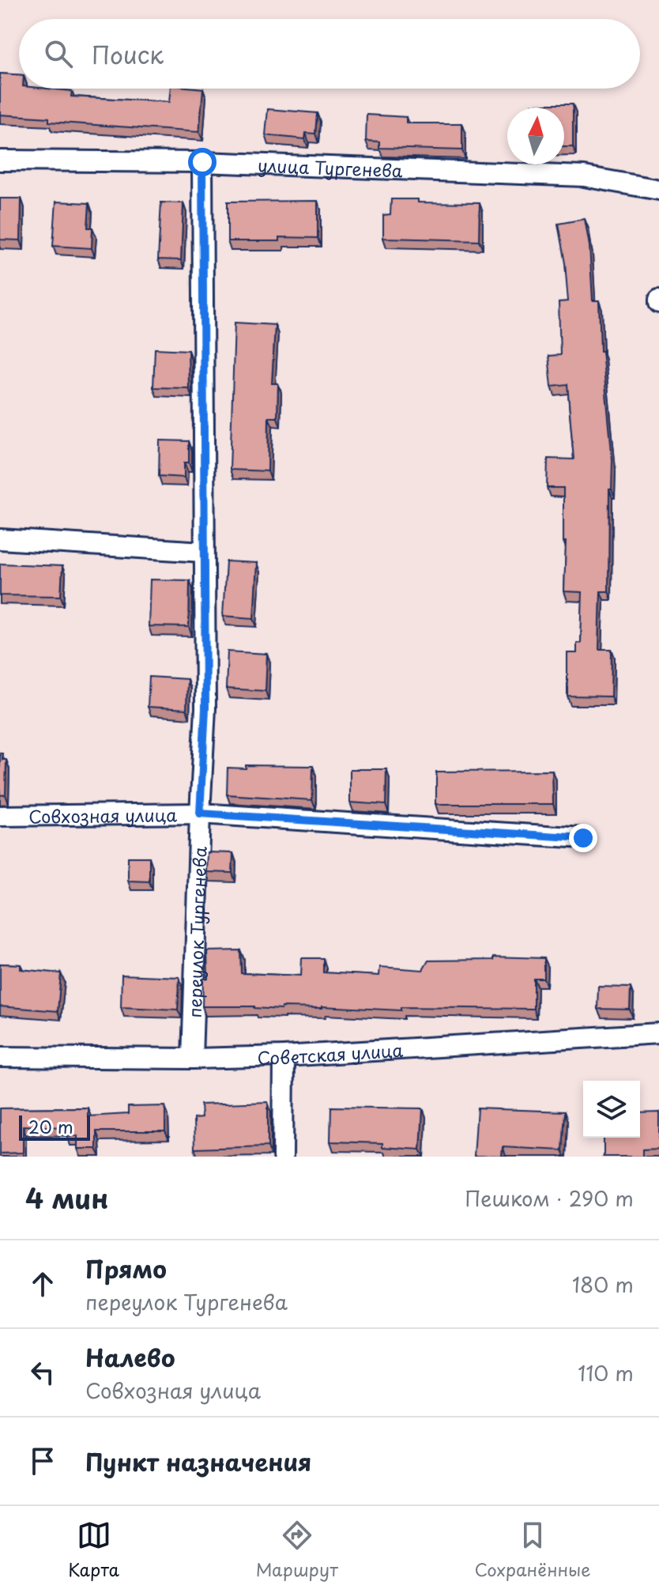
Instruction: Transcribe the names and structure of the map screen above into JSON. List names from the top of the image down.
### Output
{
  "streets": {
    "street": [
      "улица Тургенева",
      "Совхозная улица",
      "переулок Тургенева",
      "Советская улица"
    ]
  },
  "crossings": [
    ["улица Тургенева", "переулок Тургенева"],
    ["Совхозная улица", "переулок Тургенева"],
    ["переулок Тургенева", "Советская улица"]
  ],
  "scale_bar": "20 m",
  "north": "top",
  "page": {
    "search": "Поиск",
    "scale": "20 m",
    "heading": ["4 мин", "Пешком · 290 m"],
    "list": [
      ["Прямо", "переулок Тургенева", "180 m"],
      ["Налево", "Совхозная улица", "110 m"],
      "Пункт назначения"
    ],
    "nav": ["Карта", "Маршрут", "Сохранённые"]
  }
}
